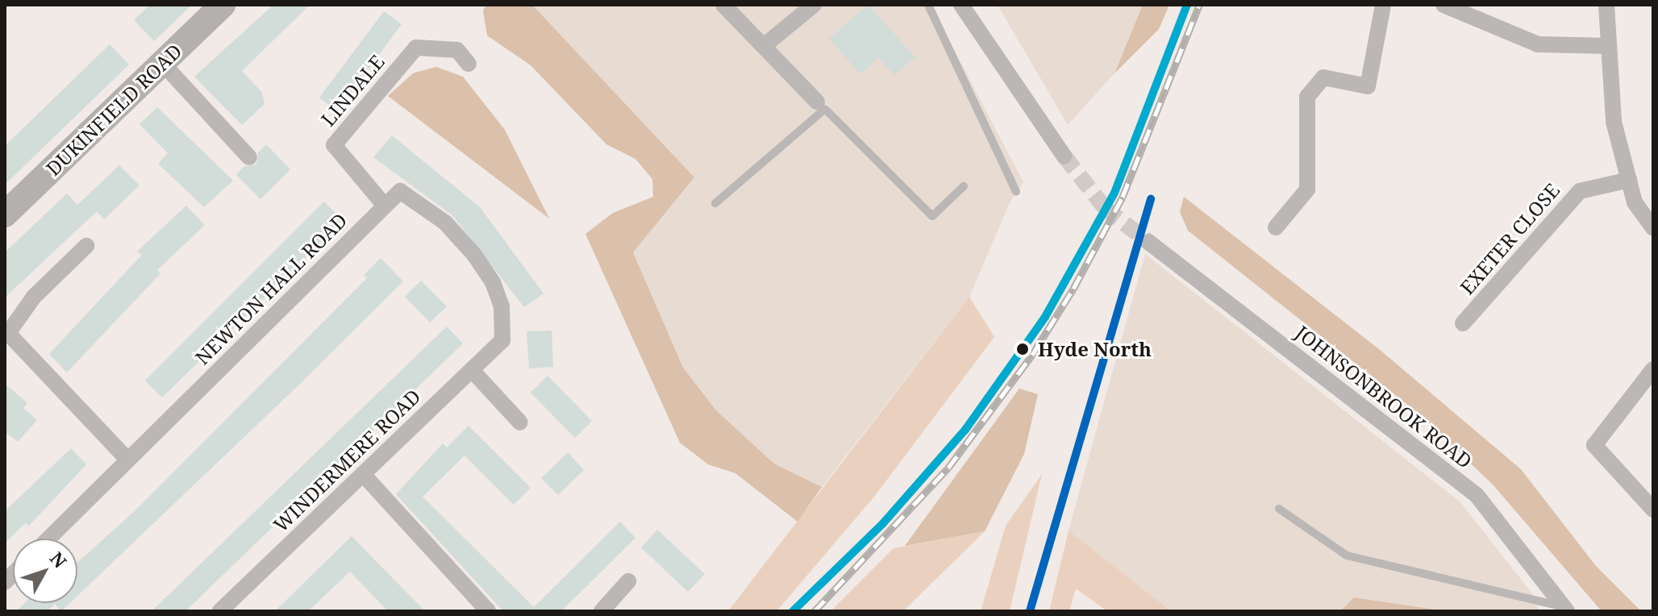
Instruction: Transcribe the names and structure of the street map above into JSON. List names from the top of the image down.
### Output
{
  "streets": {
    "main road": ["DUKINFIELD ROAD"],
    "street": [
      "LINDALE",
      "EXETER CLOSE",
      "NEWTON HALL ROAD",
      "JOHNSONBROOK ROAD",
      "WINDERMERE ROAD"
    ]
  },
  "crossings": [
    ["LINDALE", "NEWTON HALL ROAD"],
    ["NEWTON HALL ROAD", "WINDERMERE ROAD"]
  ],
  "places": ["Hyde North"],
  "north": "top right"
}
